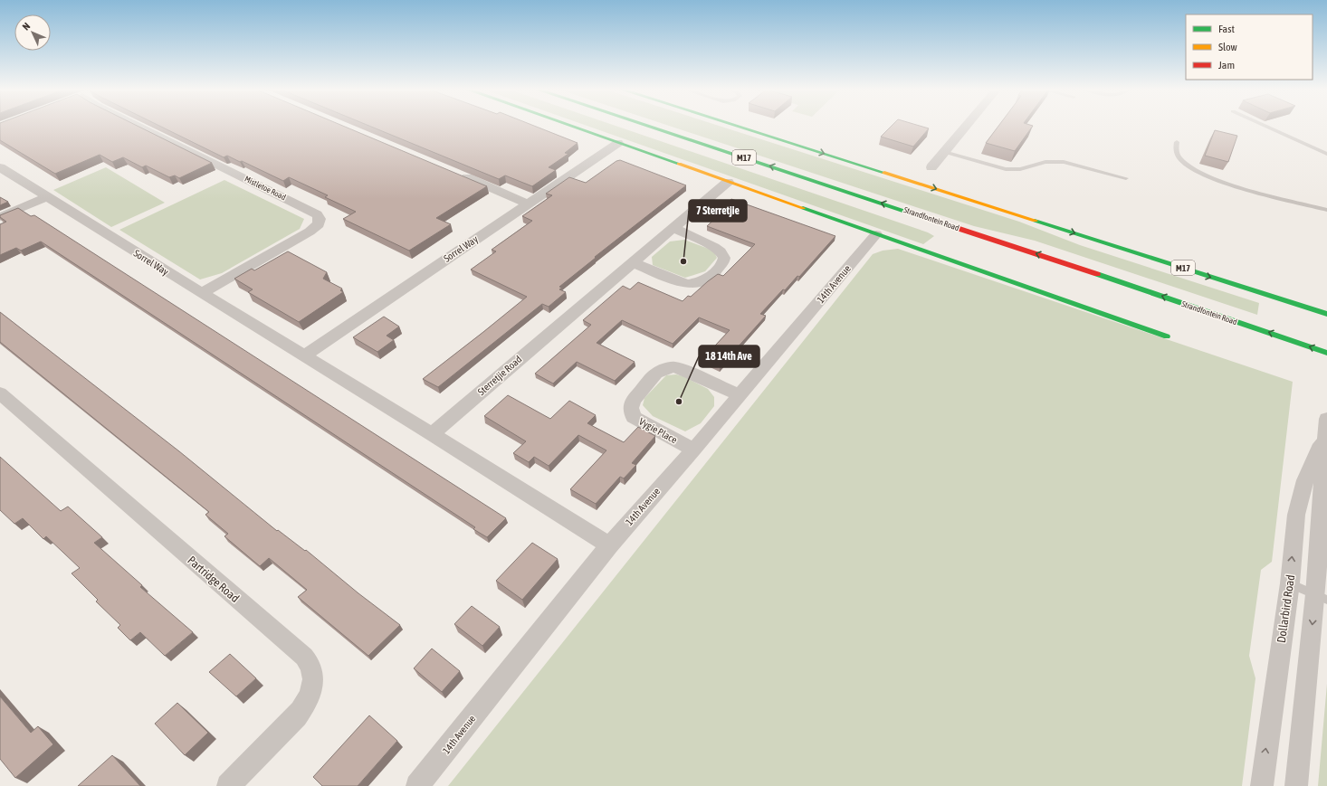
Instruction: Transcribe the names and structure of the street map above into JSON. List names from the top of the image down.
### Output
{
  "streets": {
    "main road": ["M17", "Strandfontein Road"],
    "street": [
      "Mistletoe Road",
      "Sorrel Way",
      "14th Avenue",
      "Sterretjie Road",
      "Vygie Place",
      "Partridge Road",
      "Dollarbird Road"
    ]
  },
  "crossings": [
    ["Mistletoe Road", "Sorrel Way"],
    ["Sorrel Way", "Sterretjie Road"],
    ["14th Avenue", "Vygie Place"]
  ],
  "places": ["7 Sterretjie", "18 14th Ave"],
  "legend": ["Fast", "Slow", "Jam"],
  "north": "top left"
}
